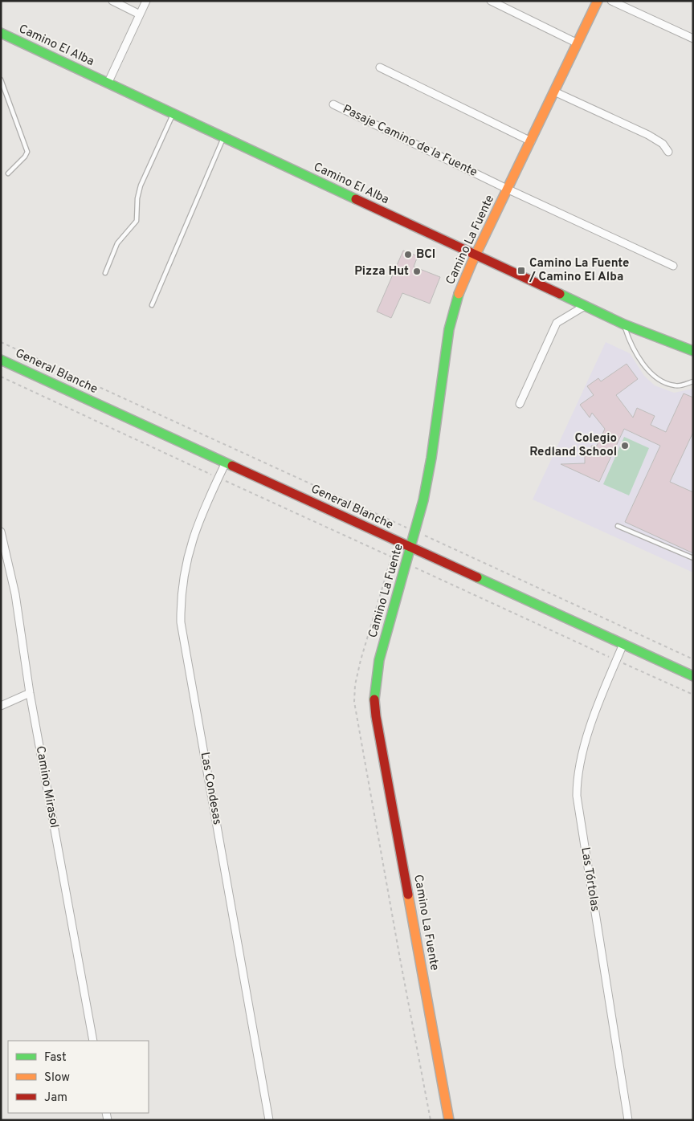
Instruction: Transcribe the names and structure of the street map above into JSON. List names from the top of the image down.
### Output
{
  "streets": {
    "main road": ["Camino El Alba", "Camino La Fuente", "General Blanche"],
    "street": [
      "Pasaje Camino de la Fuente",
      "Camino Mirasol",
      "Las Condesas",
      "Las Tórtolas"
    ]
  },
  "crossings": [
    ["Camino El Alba", "Camino La Fuente"],
    ["Pasaje Camino de la Fuente", "Camino La Fuente"],
    ["Camino La Fuente", "General Blanche"],
    ["General Blanche", "Las Condesas"],
    ["General Blanche", "Las Tórtolas"]
  ],
  "places": {
    "other": ["BCI", "Pizza Hut", "Colegio Redland School"],
    "transit": ["Camino La Fuente / Camino El Alba"]
  },
  "legend": ["Fast", "Slow", "Jam"]
}
